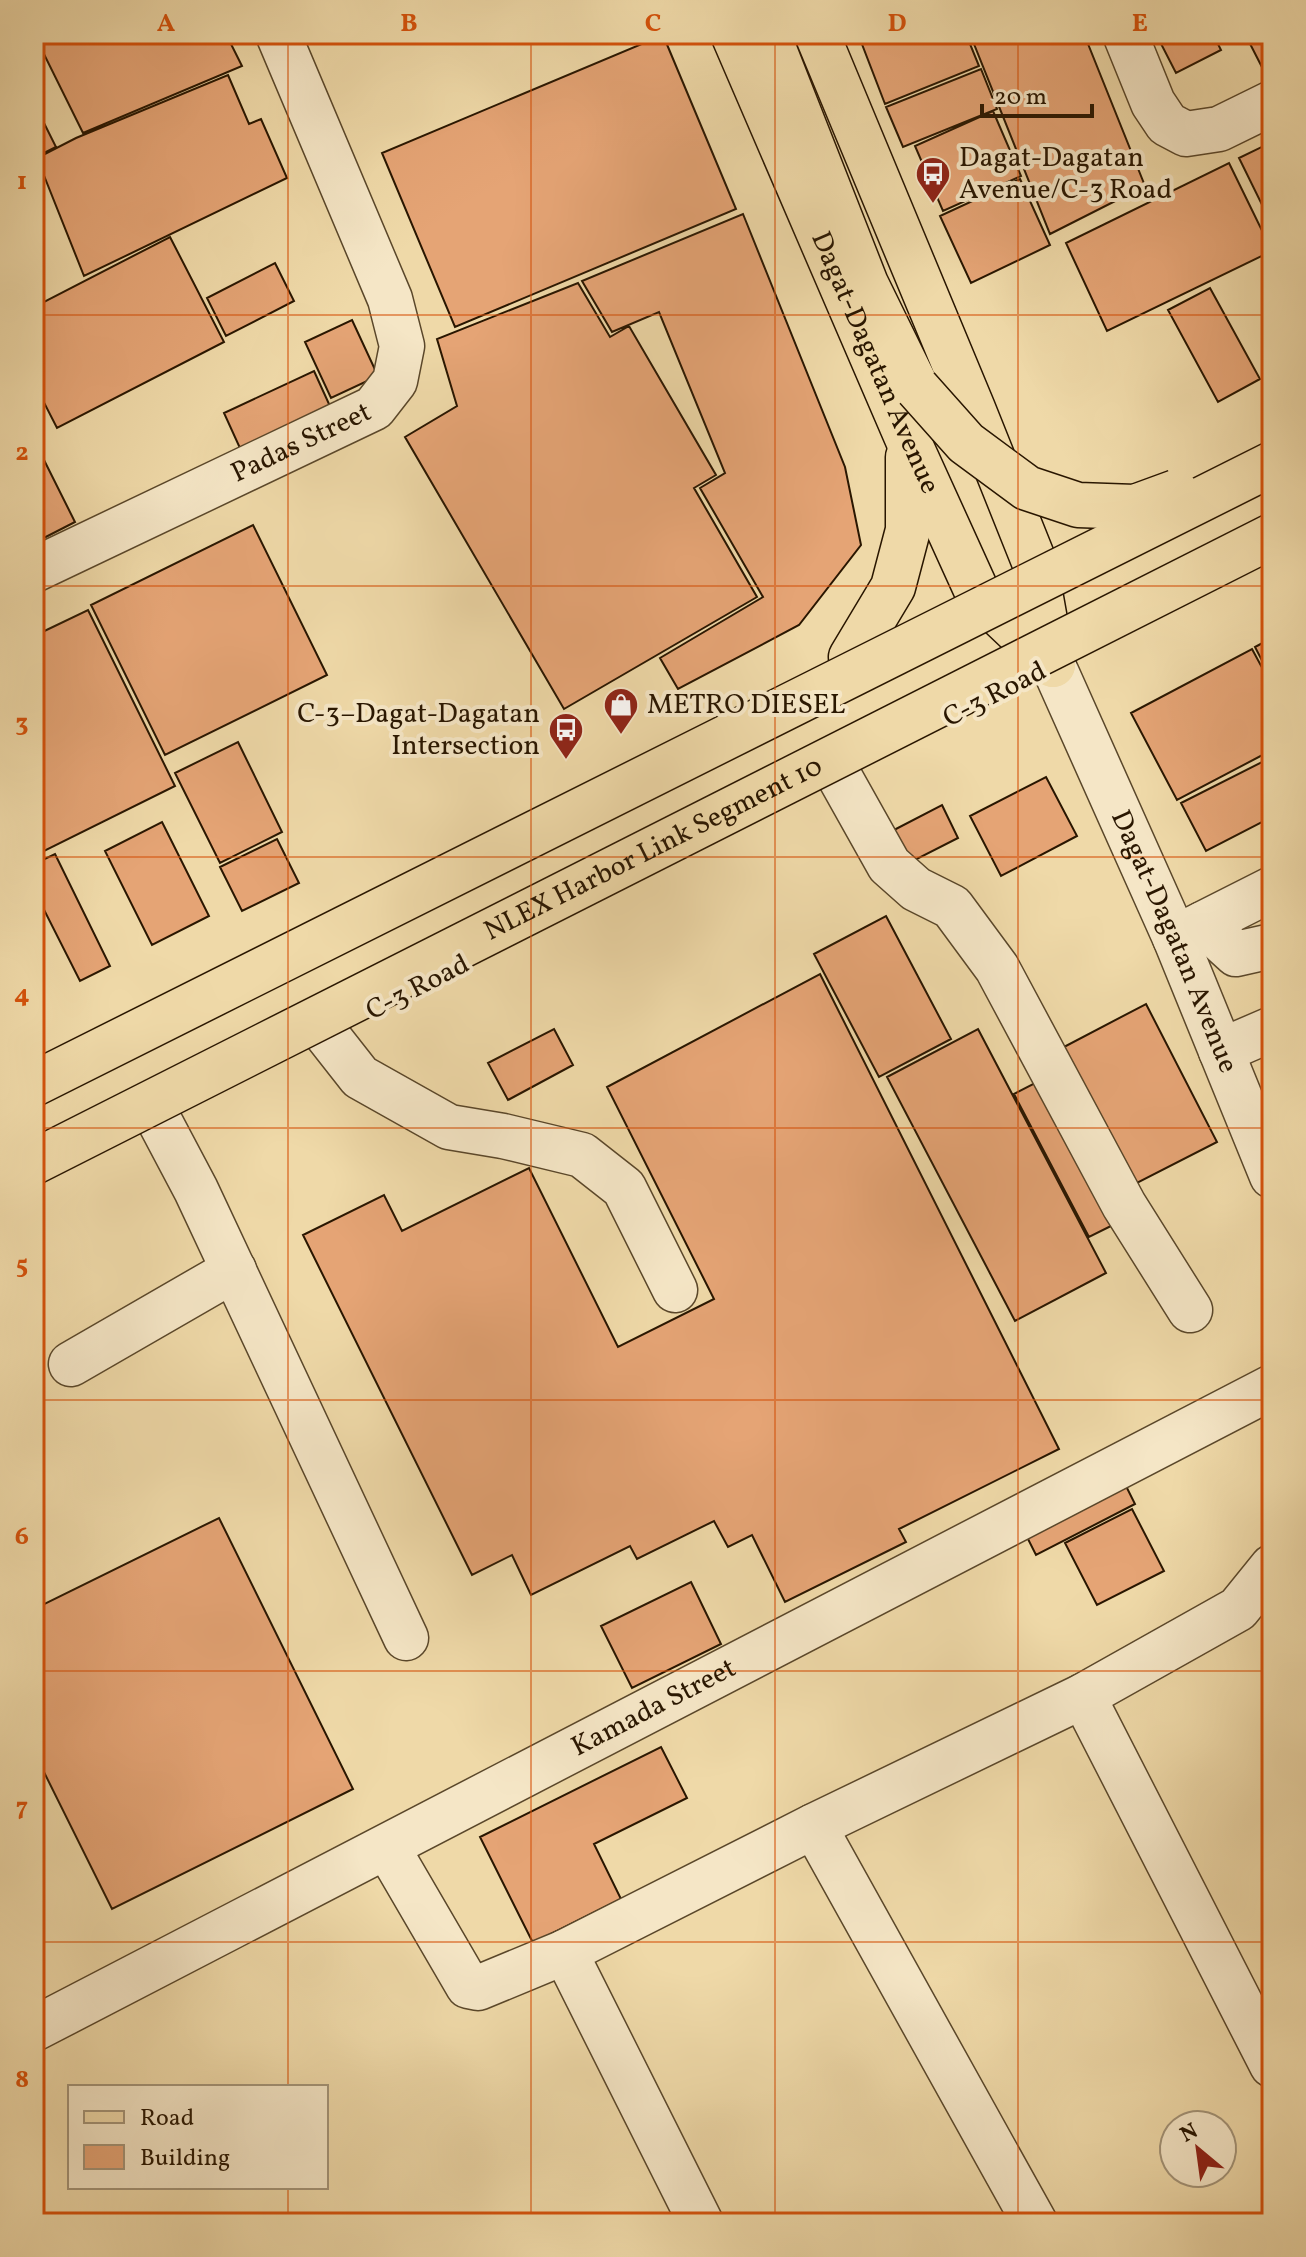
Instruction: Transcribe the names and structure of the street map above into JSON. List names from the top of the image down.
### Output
{
  "streets": {
    "main road": ["Dagat-Dagatan Avenue", "C-3 Road", "NLEX Harbor Link Segment 10"],
    "street": ["Padas Street", "Kamada Street"]
  },
  "crossings": [
    ["Dagat-Dagatan Avenue", "C-3 Road"]
  ],
  "places": {
    "bus stop": ["Dagat-Dagatan Avenue/C-3 Road", "C-3–Dagat-Dagatan Intersection"],
    "shop": ["METRO DIESEL"]
  },
  "legend": ["Road", "Building"],
  "scale_bar": "20 m",
  "north": "top left",
  "grid": {
    "columns": [
      "A",
      "B",
      "C",
      "D",
      "E"
    ],
    "rows": [
      "1",
      "2",
      "3",
      "4",
      "5",
      "6",
      "7",
      "8"
    ]
  }
}
